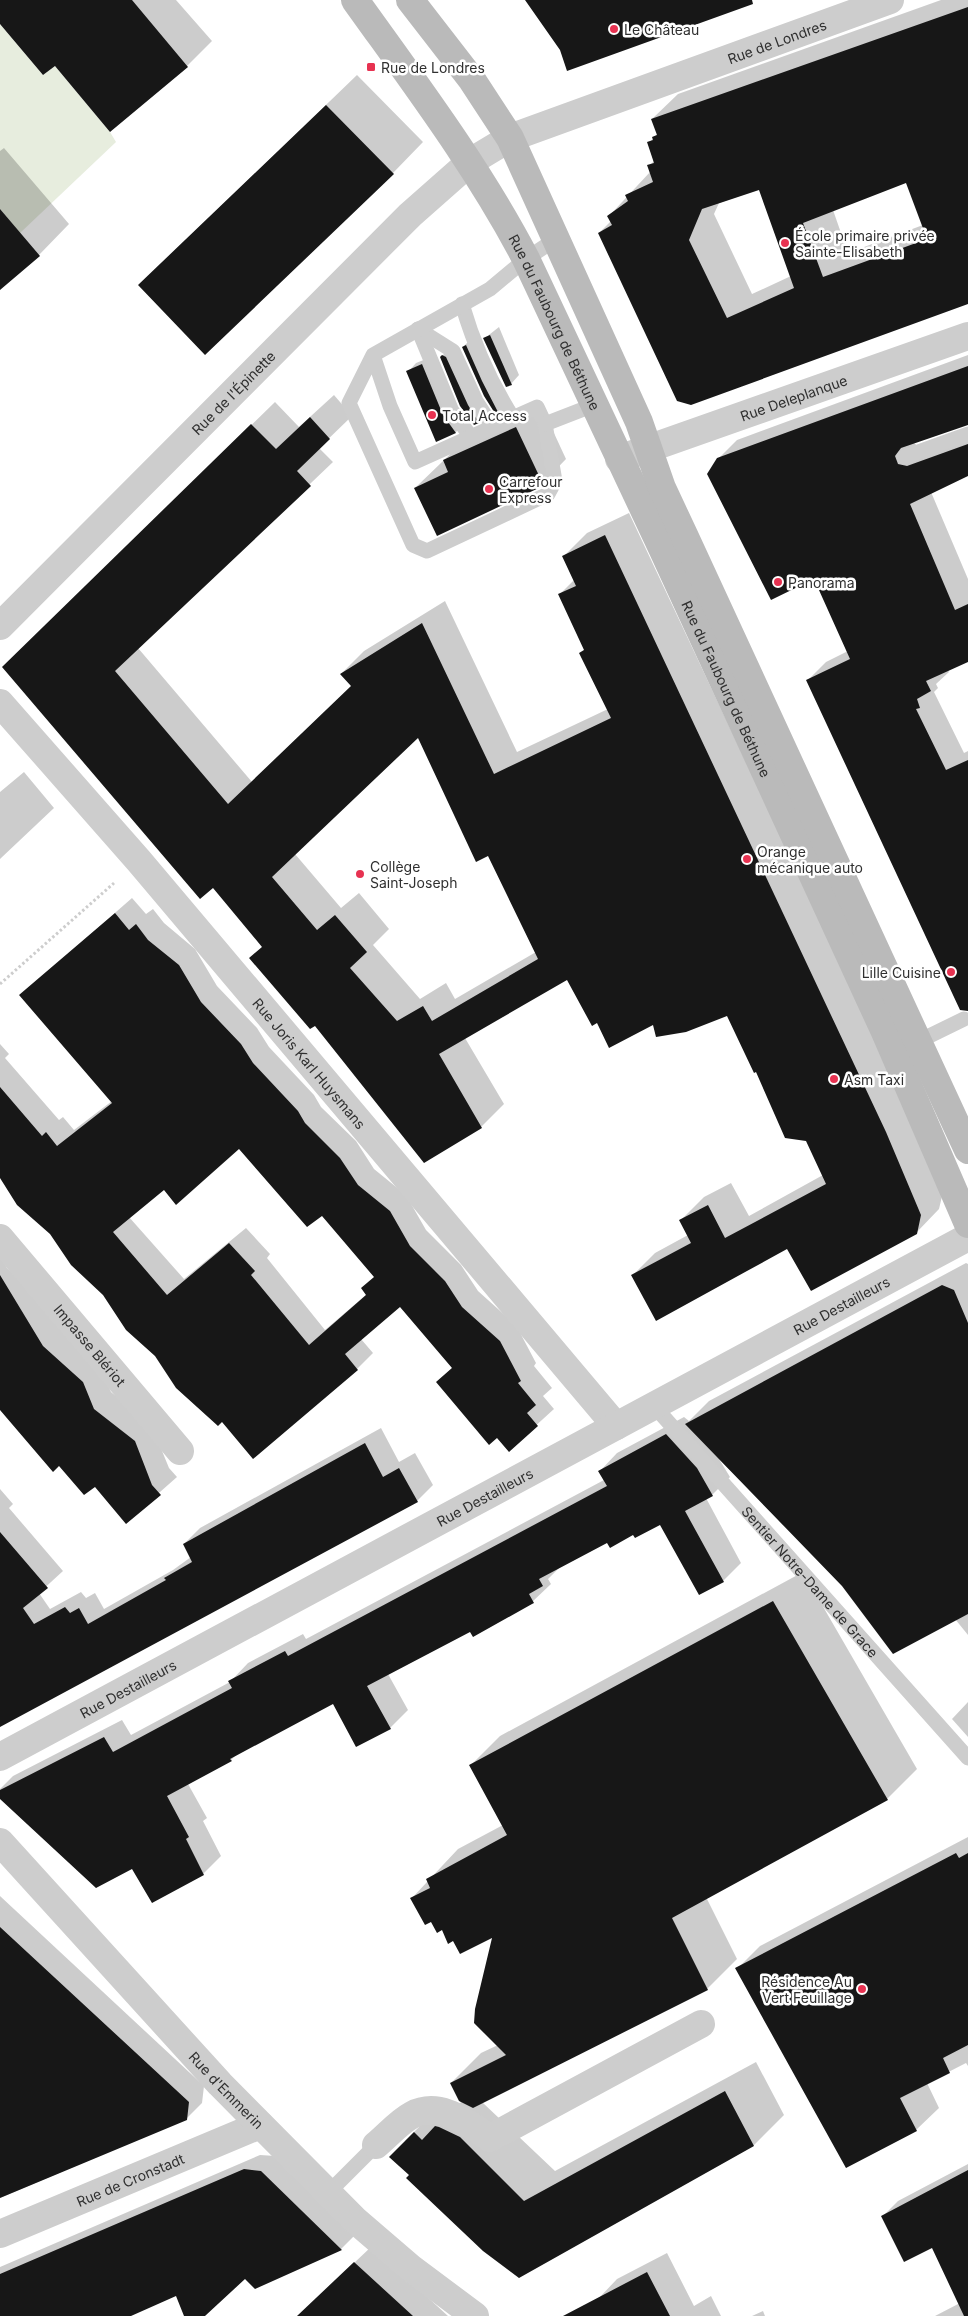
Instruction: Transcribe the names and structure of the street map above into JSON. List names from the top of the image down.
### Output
{
  "streets": {
    "main road": ["Rue du Faubourg de Béthune"],
    "street": [
      "Rue de Londres",
      "Rue de l'Épinette",
      "Rue Deleplanque",
      "Rue Joris Karl Huysmans",
      "Rue Destailleurs",
      "Impasse Blériot",
      "Rue d'Emmerin",
      "Rue de Cronstadt"
    ],
    "lane": ["Sentier Notre-Dame de Grace"]
  },
  "crossings": [
    ["Rue de Londres", "Rue du Faubourg de Béthune"],
    ["Rue de Londres", "Rue de l'Épinette"],
    ["Rue du Faubourg de Béthune", "Rue de l'Épinette"],
    ["Rue du Faubourg de Béthune", "Rue Deleplanque"],
    ["Rue Joris Karl Huysmans", "Rue Destailleurs"],
    ["Rue Destailleurs", "Sentier Notre-Dame de Grace"],
    ["Rue d'Emmerin", "Rue de Cronstadt"]
  ],
  "places": {
    "other": [
      "Le Château",
      "École primaire privée Sainte-Elisabeth",
      "Total Access",
      "Carrefour Express",
      "Panorama",
      "Orange mécanique auto",
      "Collège Saint-Joseph",
      "Lille Cuisine",
      "Asm Taxi",
      "Résidence Au Vert Feuillage"
    ],
    "transit": ["Rue de Londres"]
  }
}
